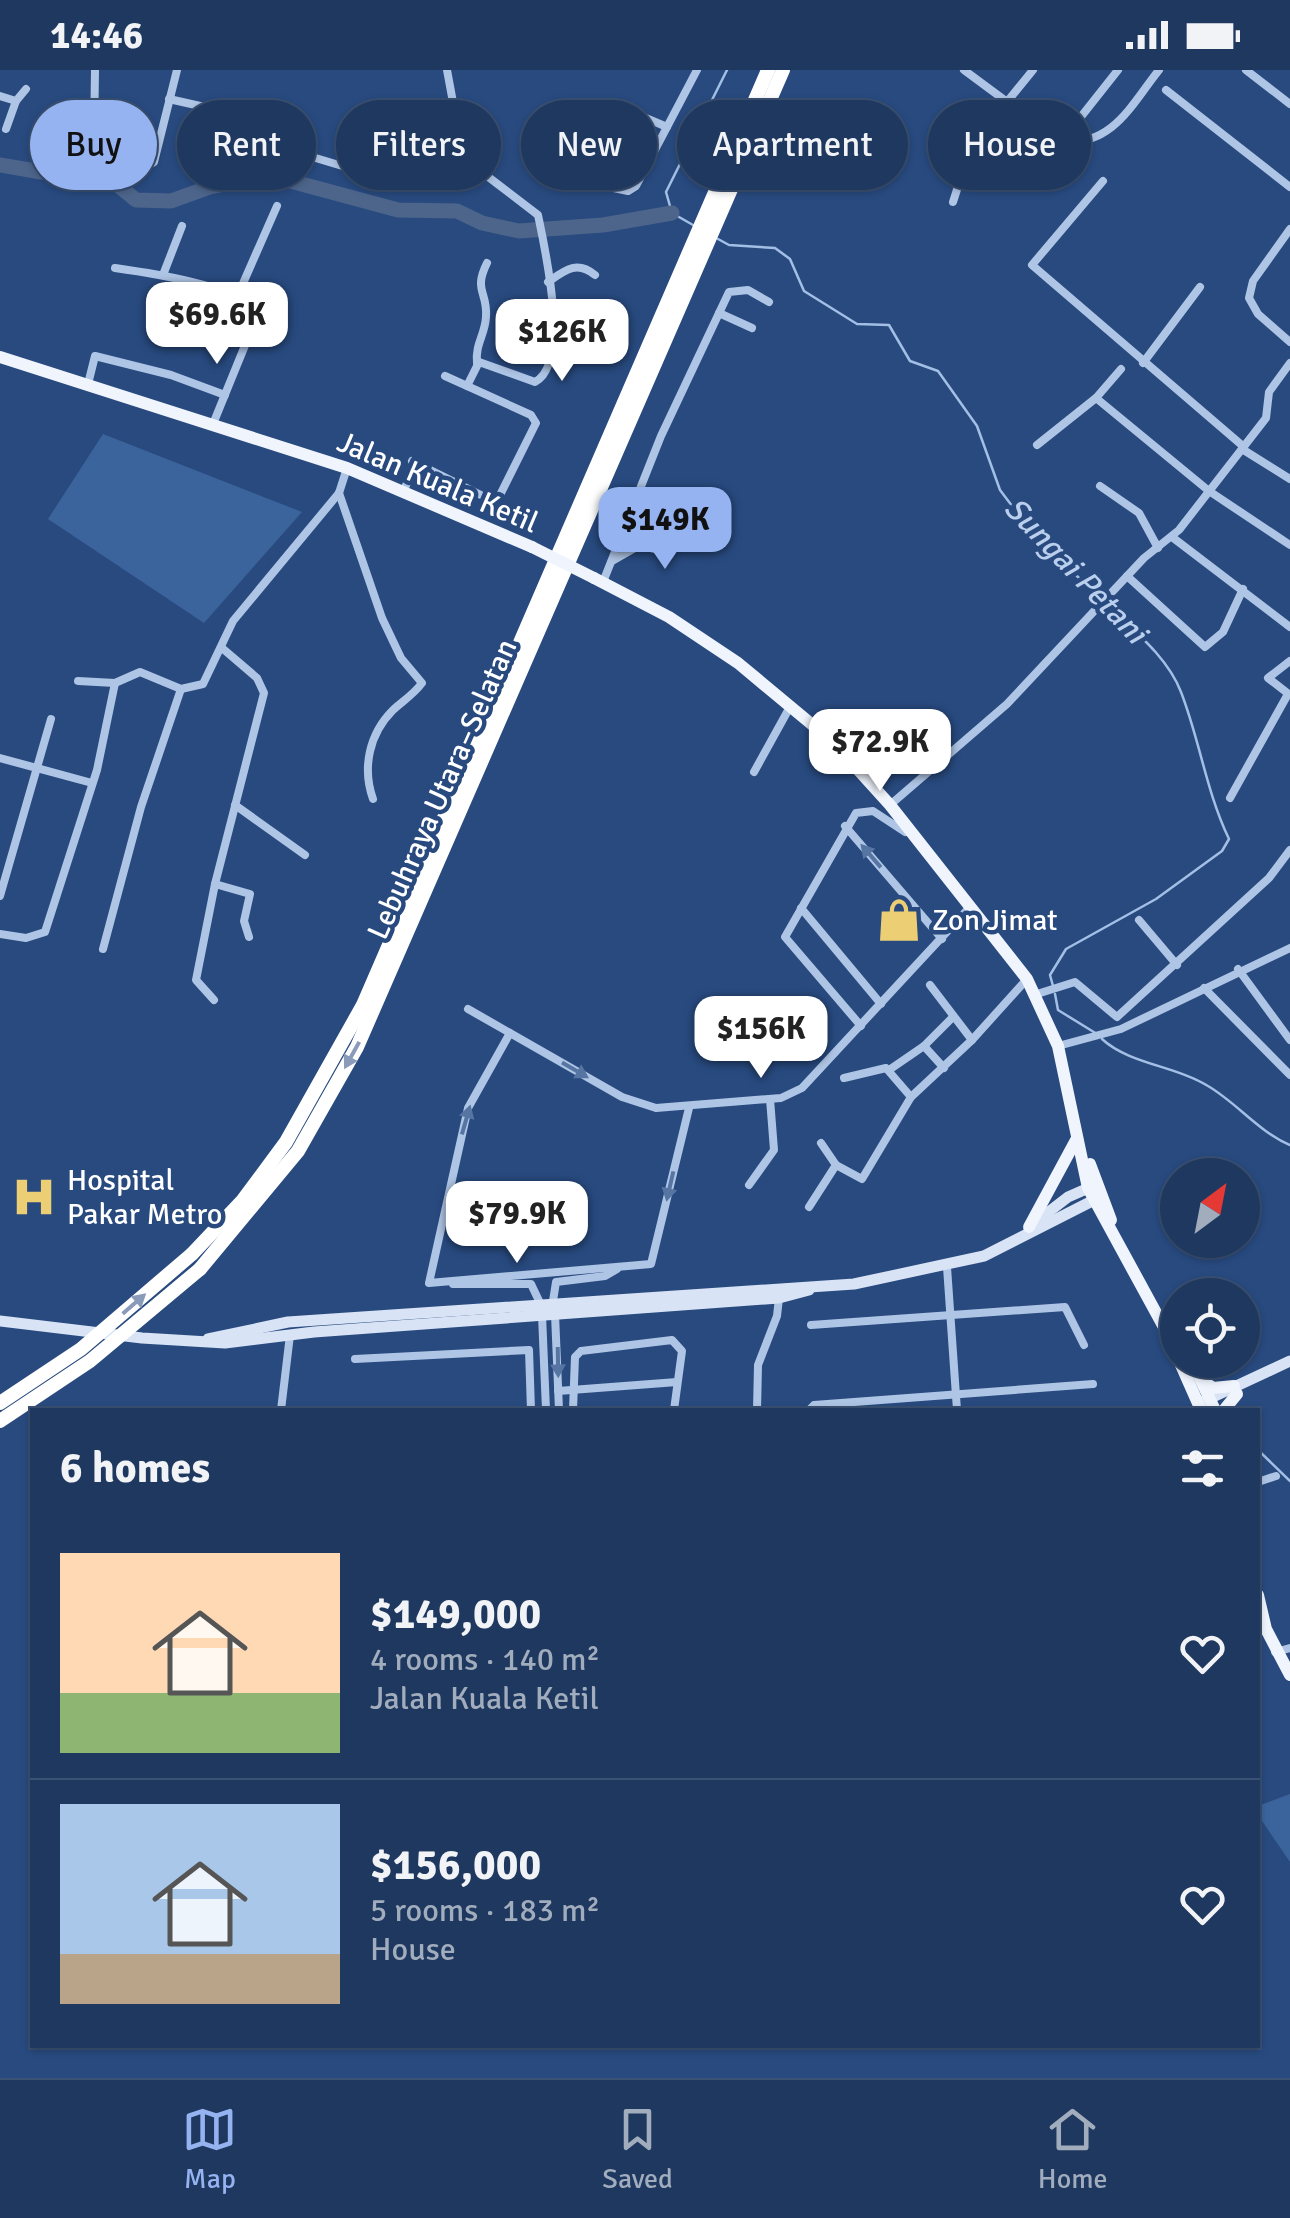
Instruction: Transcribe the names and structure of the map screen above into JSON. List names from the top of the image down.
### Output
{
  "streets": {
    "highway": ["Lebuhraya Utara–Selatan"],
    "main road": ["Jalan Kuala Ketil"]
  },
  "water": ["Sungai Petani"],
  "places": {
    "shop": ["Zon Jimat"],
    "hospital": ["Hospital Pakar Metro"]
  },
  "north": "top right",
  "page": {
    "status": "14:46",
    "chip": [
      "Buy",
      "Rent",
      "Filters",
      "New",
      "Apartment",
      "House"
    ],
    "price": [
      "$69.6K",
      "$126K",
      "$149K",
      "$72.9K",
      "$156K",
      "$79.9K"
    ],
    "heading": "6 homes",
    "list": [
      {
        "name": "$149,000",
        "note": "4 rooms · 140 m² · Jalan Kuala Ketil"
      },
      {
        "name": "$156,000",
        "note": "5 rooms · 183 m² · House"
      }
    ],
    "tabs": ["Map", "Saved", "Home"]
  }
}
